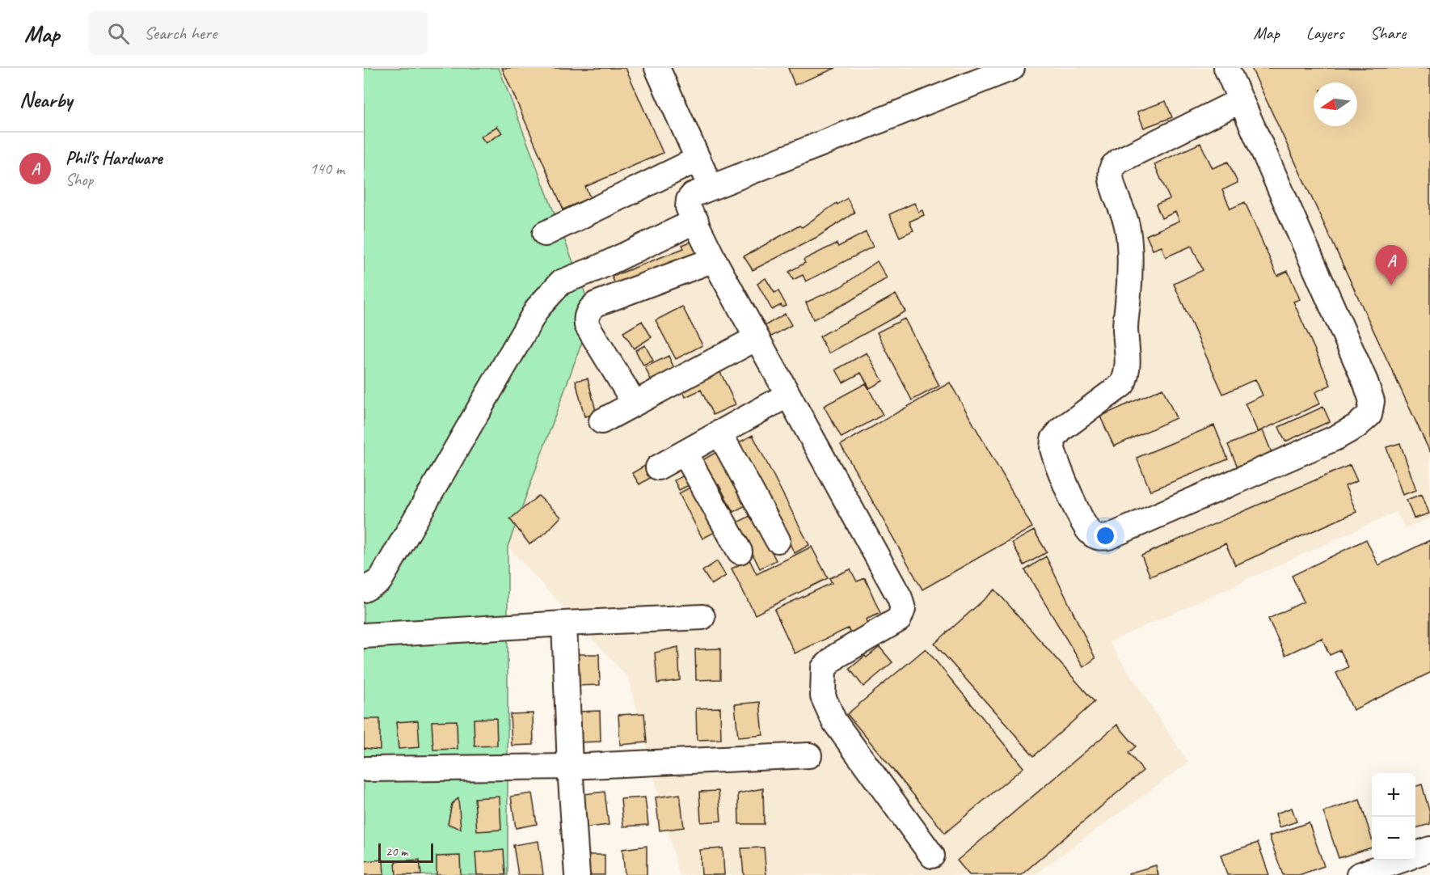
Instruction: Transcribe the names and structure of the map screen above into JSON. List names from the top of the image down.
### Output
{
  "scale_bar": "20 m",
  "north": "left",
  "page": {
    "header": "Map",
    "search": "Search here",
    "nav": ["Map", "Layers", "Share"],
    "heading": "Nearby",
    "list": [
      {
        "mark": "A",
        "name": "Phil's Hardware",
        "note": "Shop",
        "value": "140 m"
      }
    ],
    "pins": "A",
    "map_buttons": ["+", "−"],
    "scale": "20 m"
  }
}
